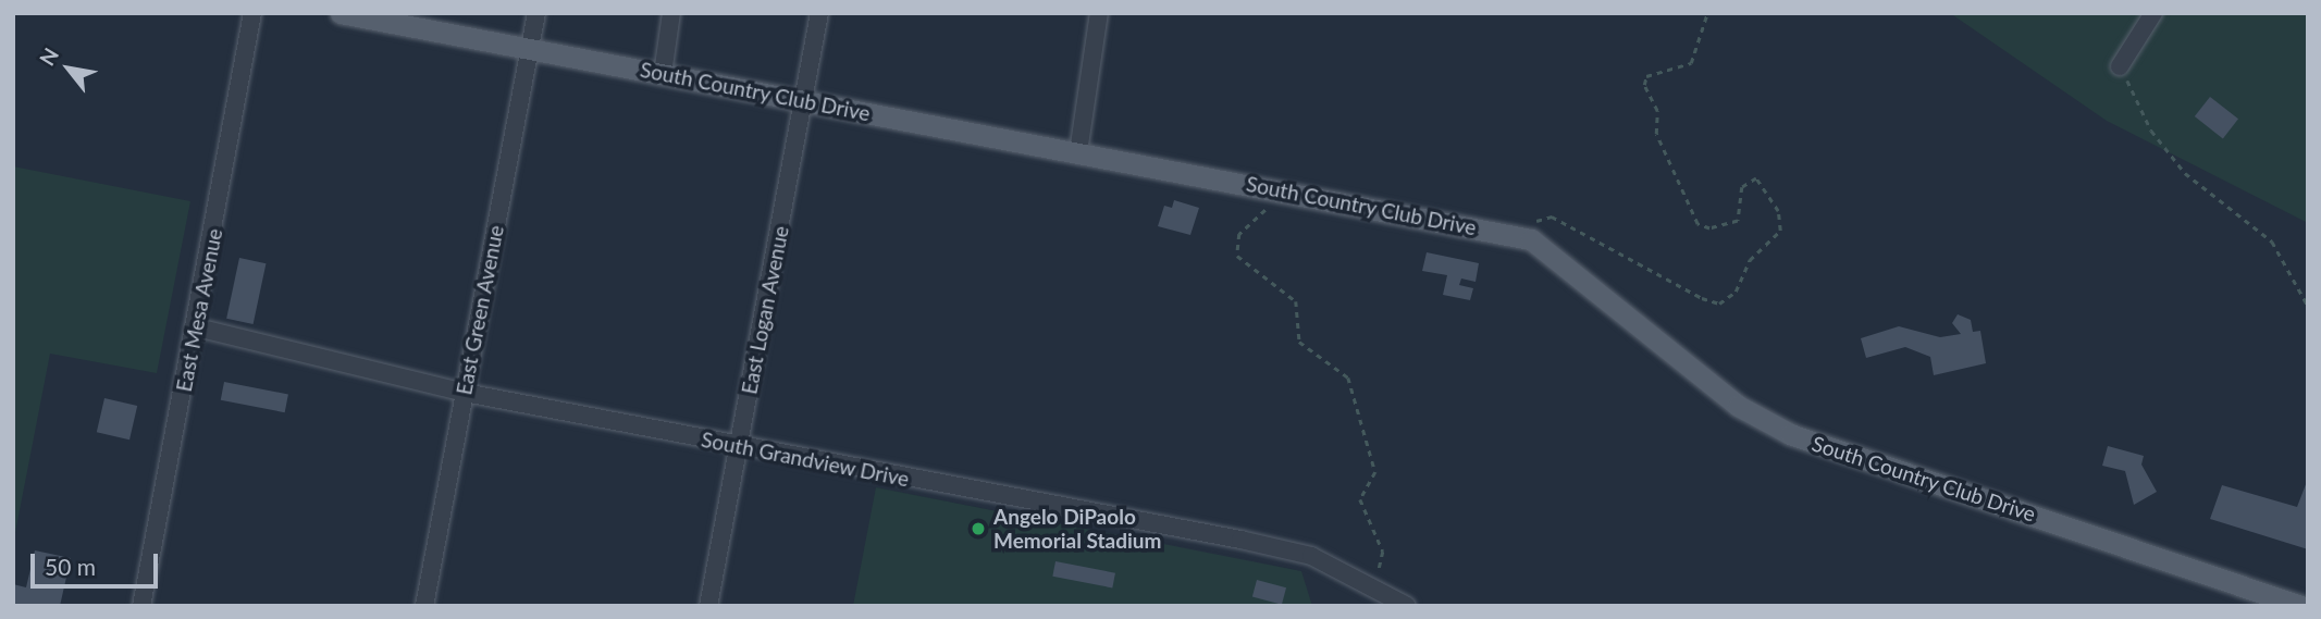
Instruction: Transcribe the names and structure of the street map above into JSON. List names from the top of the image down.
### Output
{
  "streets": {
    "main road": ["South Country Club Drive"],
    "street": [
      "East Mesa Avenue",
      "East Green Avenue",
      "East Logan Avenue",
      "South Grandview Drive"
    ]
  },
  "crossings": [
    ["South Country Club Drive", "East Green Avenue"],
    ["South Country Club Drive", "East Logan Avenue"],
    ["East Mesa Avenue", "South Grandview Drive"],
    ["East Green Avenue", "South Grandview Drive"],
    ["East Logan Avenue", "South Grandview Drive"]
  ],
  "places": ["Angelo DiPaolo Memorial Stadium"],
  "scale_bar": "50 m",
  "north": "top left"
}
